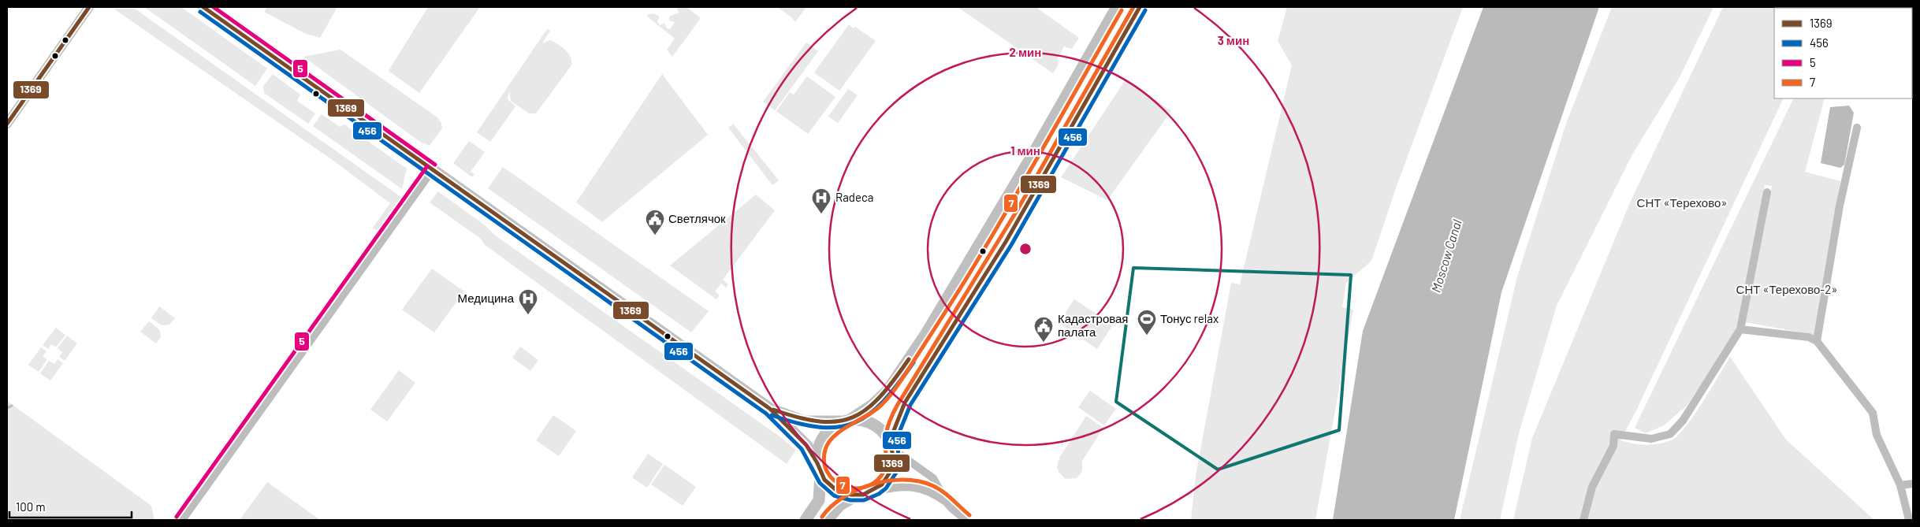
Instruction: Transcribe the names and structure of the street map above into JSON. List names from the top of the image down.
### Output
{
  "water": ["Moscow Canal"],
  "parks": ["СНТ «Терехово»", "СНТ «Терехово-2»"],
  "places": {
    "hospital": ["Radeca", "Медицина"],
    "public building": ["Светлячок", "Кадастровая палата"],
    "sports": ["Тонус relax"]
  },
  "lines": [
    "transit line 1369",
    "transit line 5",
    "transit line 7",
    "transit line 456"
  ],
  "legend": [
    "1369",
    "456",
    "5",
    "7"
  ],
  "scale_bar": "100 m",
  "rings": ["3 мин", "2 мин", "1 мин"]
}
